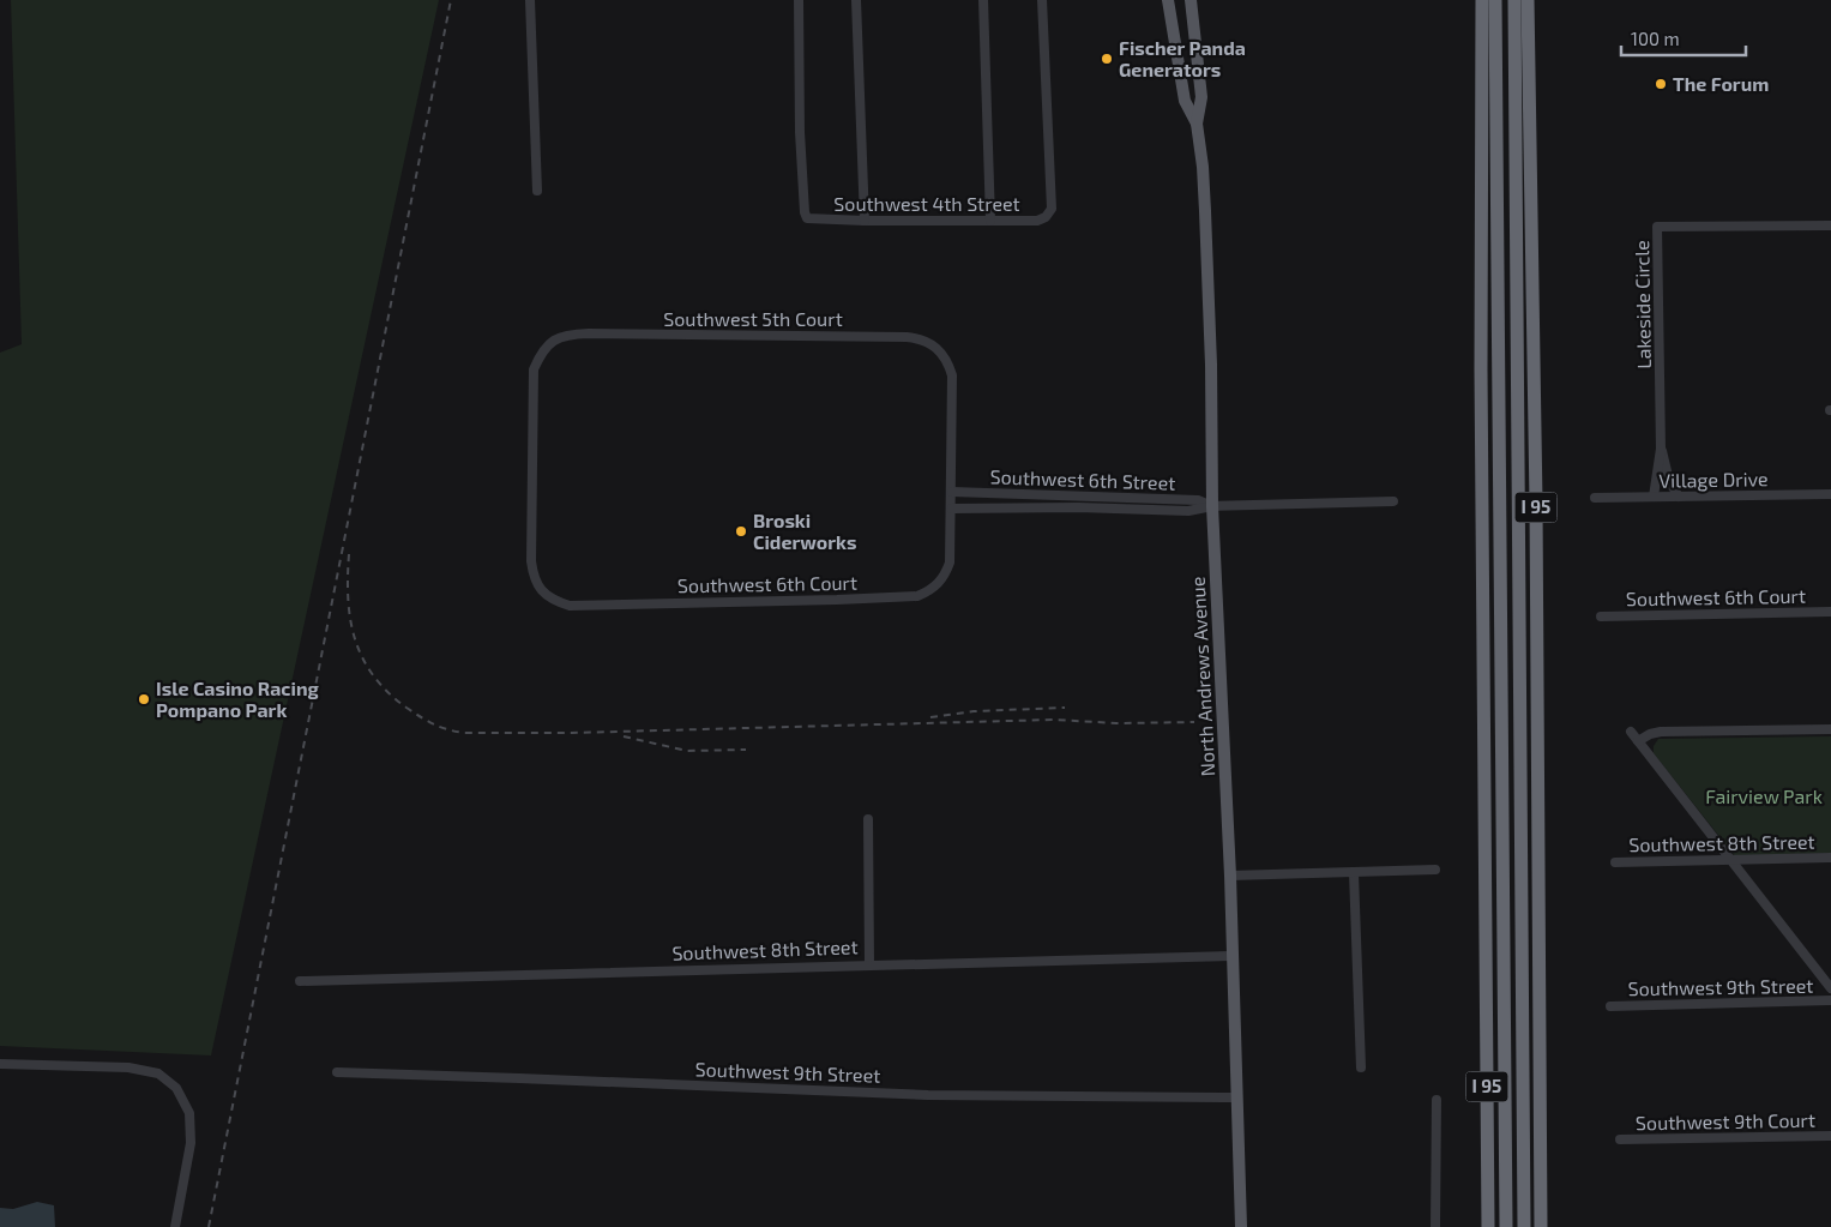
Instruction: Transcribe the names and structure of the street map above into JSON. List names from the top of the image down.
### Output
{
  "streets": {
    "highway": ["I 95"],
    "main road": ["North Andrews Avenue"],
    "street": [
      "Southwest 4th Street",
      "Lakeside Circle",
      "Southwest 5th Court",
      "Southwest 6th Street",
      "Village Drive",
      "Southwest 6th Court",
      "Southwest 8th Street",
      "Southwest 9th Street",
      "Southwest 9th Court"
    ]
  },
  "crossings": [
    ["Lakeside Circle", "Village Drive"],
    ["Southwest 5th Court", "Southwest 6th Street"],
    ["Southwest 5th Court", "Southwest 6th Court"],
    ["Southwest 6th Street", "Southwest 6th Court"],
    ["Southwest 6th Street", "North Andrews Avenue"],
    ["North Andrews Avenue", "Southwest 8th Street"],
    ["North Andrews Avenue", "Southwest 9th Street"]
  ],
  "parks": ["Fairview Park"],
  "places": [
    "Fischer Panda Generators",
    "The Forum",
    "Broski Ciderworks",
    "Isle Casino Racing Pompano Park"
  ],
  "scale_bar": "100 m"
}
